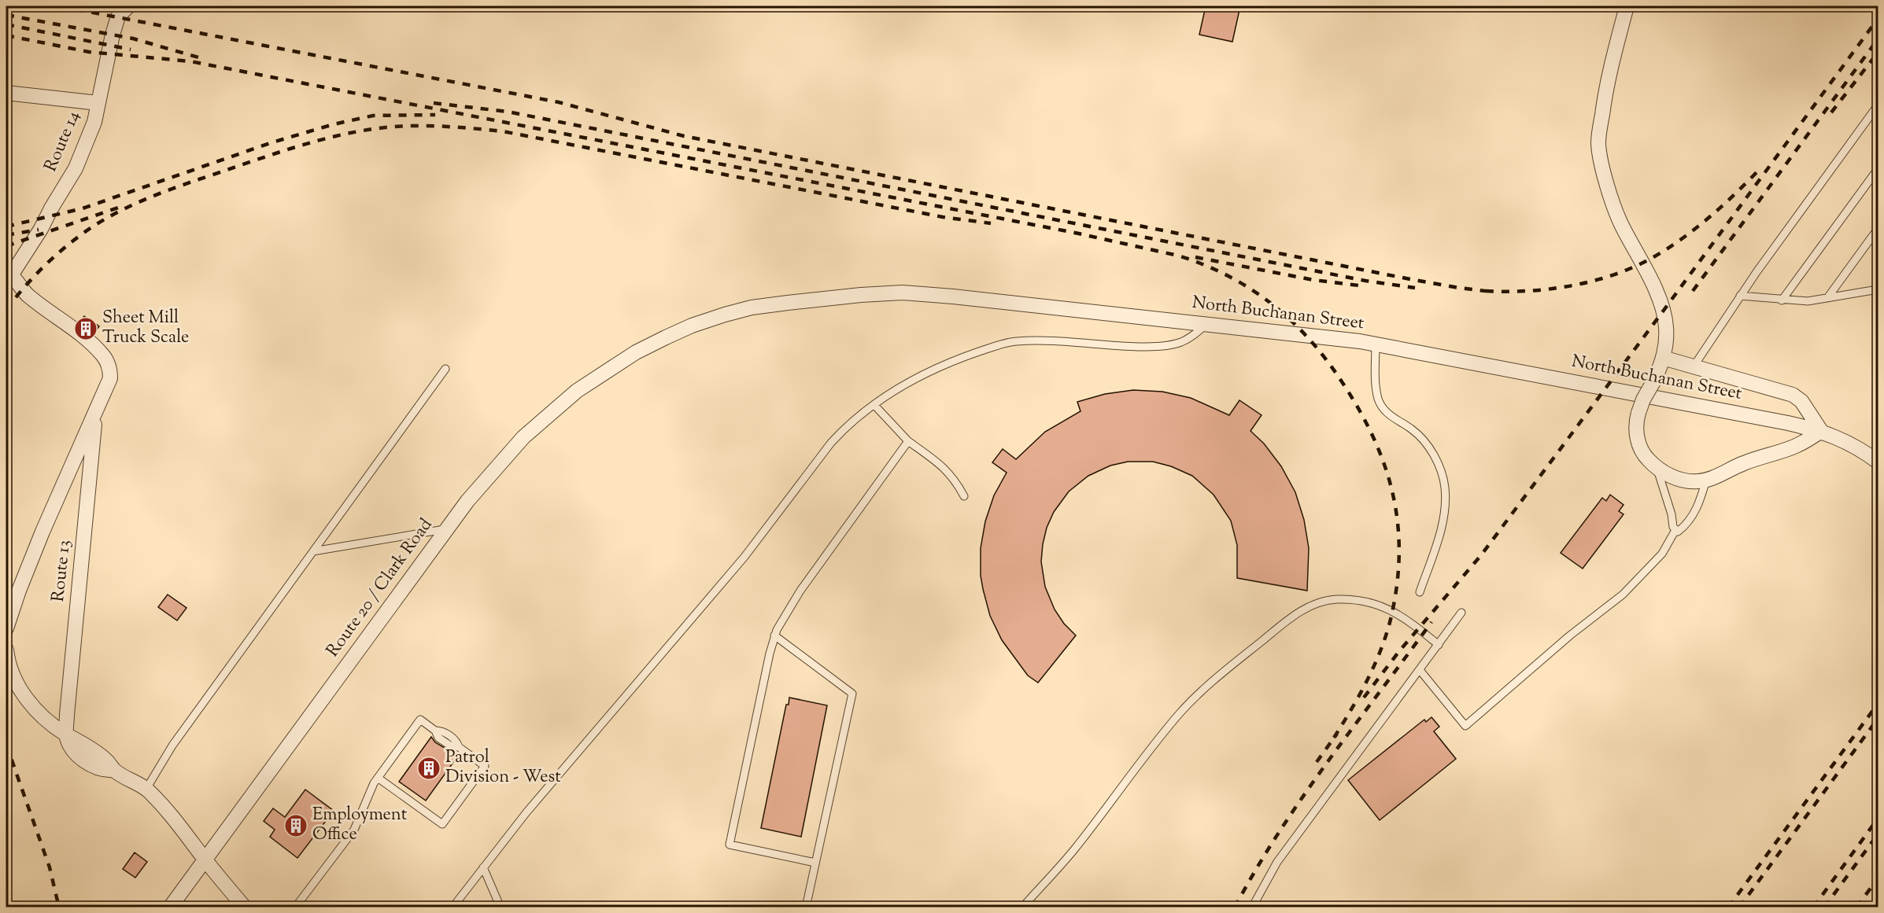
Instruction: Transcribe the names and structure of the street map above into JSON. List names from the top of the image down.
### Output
{
  "streets": {
    "street": [
      "Route 14",
      "North Buchanan Street",
      "Route 13",
      "Route 20 / Clark Road"
    ]
  },
  "crossings": [
    ["Route 14", "Route 13"],
    ["North Buchanan Street", "Route 20 / Clark Road"]
  ],
  "places": {
    "building": ["Sheet Mill Truck Scale", "Patrol Division - West", "Employment Office"]
  }
}
